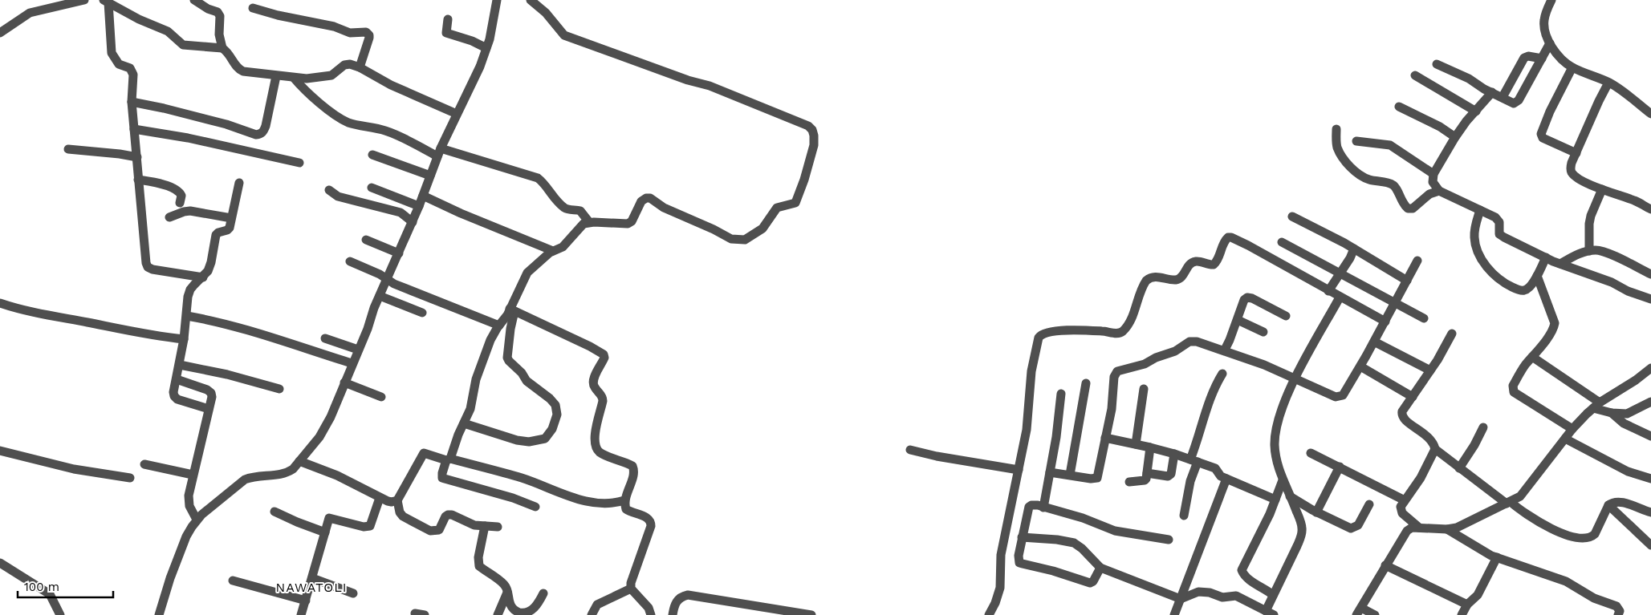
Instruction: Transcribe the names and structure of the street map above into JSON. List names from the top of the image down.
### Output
{
  "districts": ["NAWATOLI"],
  "scale_bar": "100 m"
}
